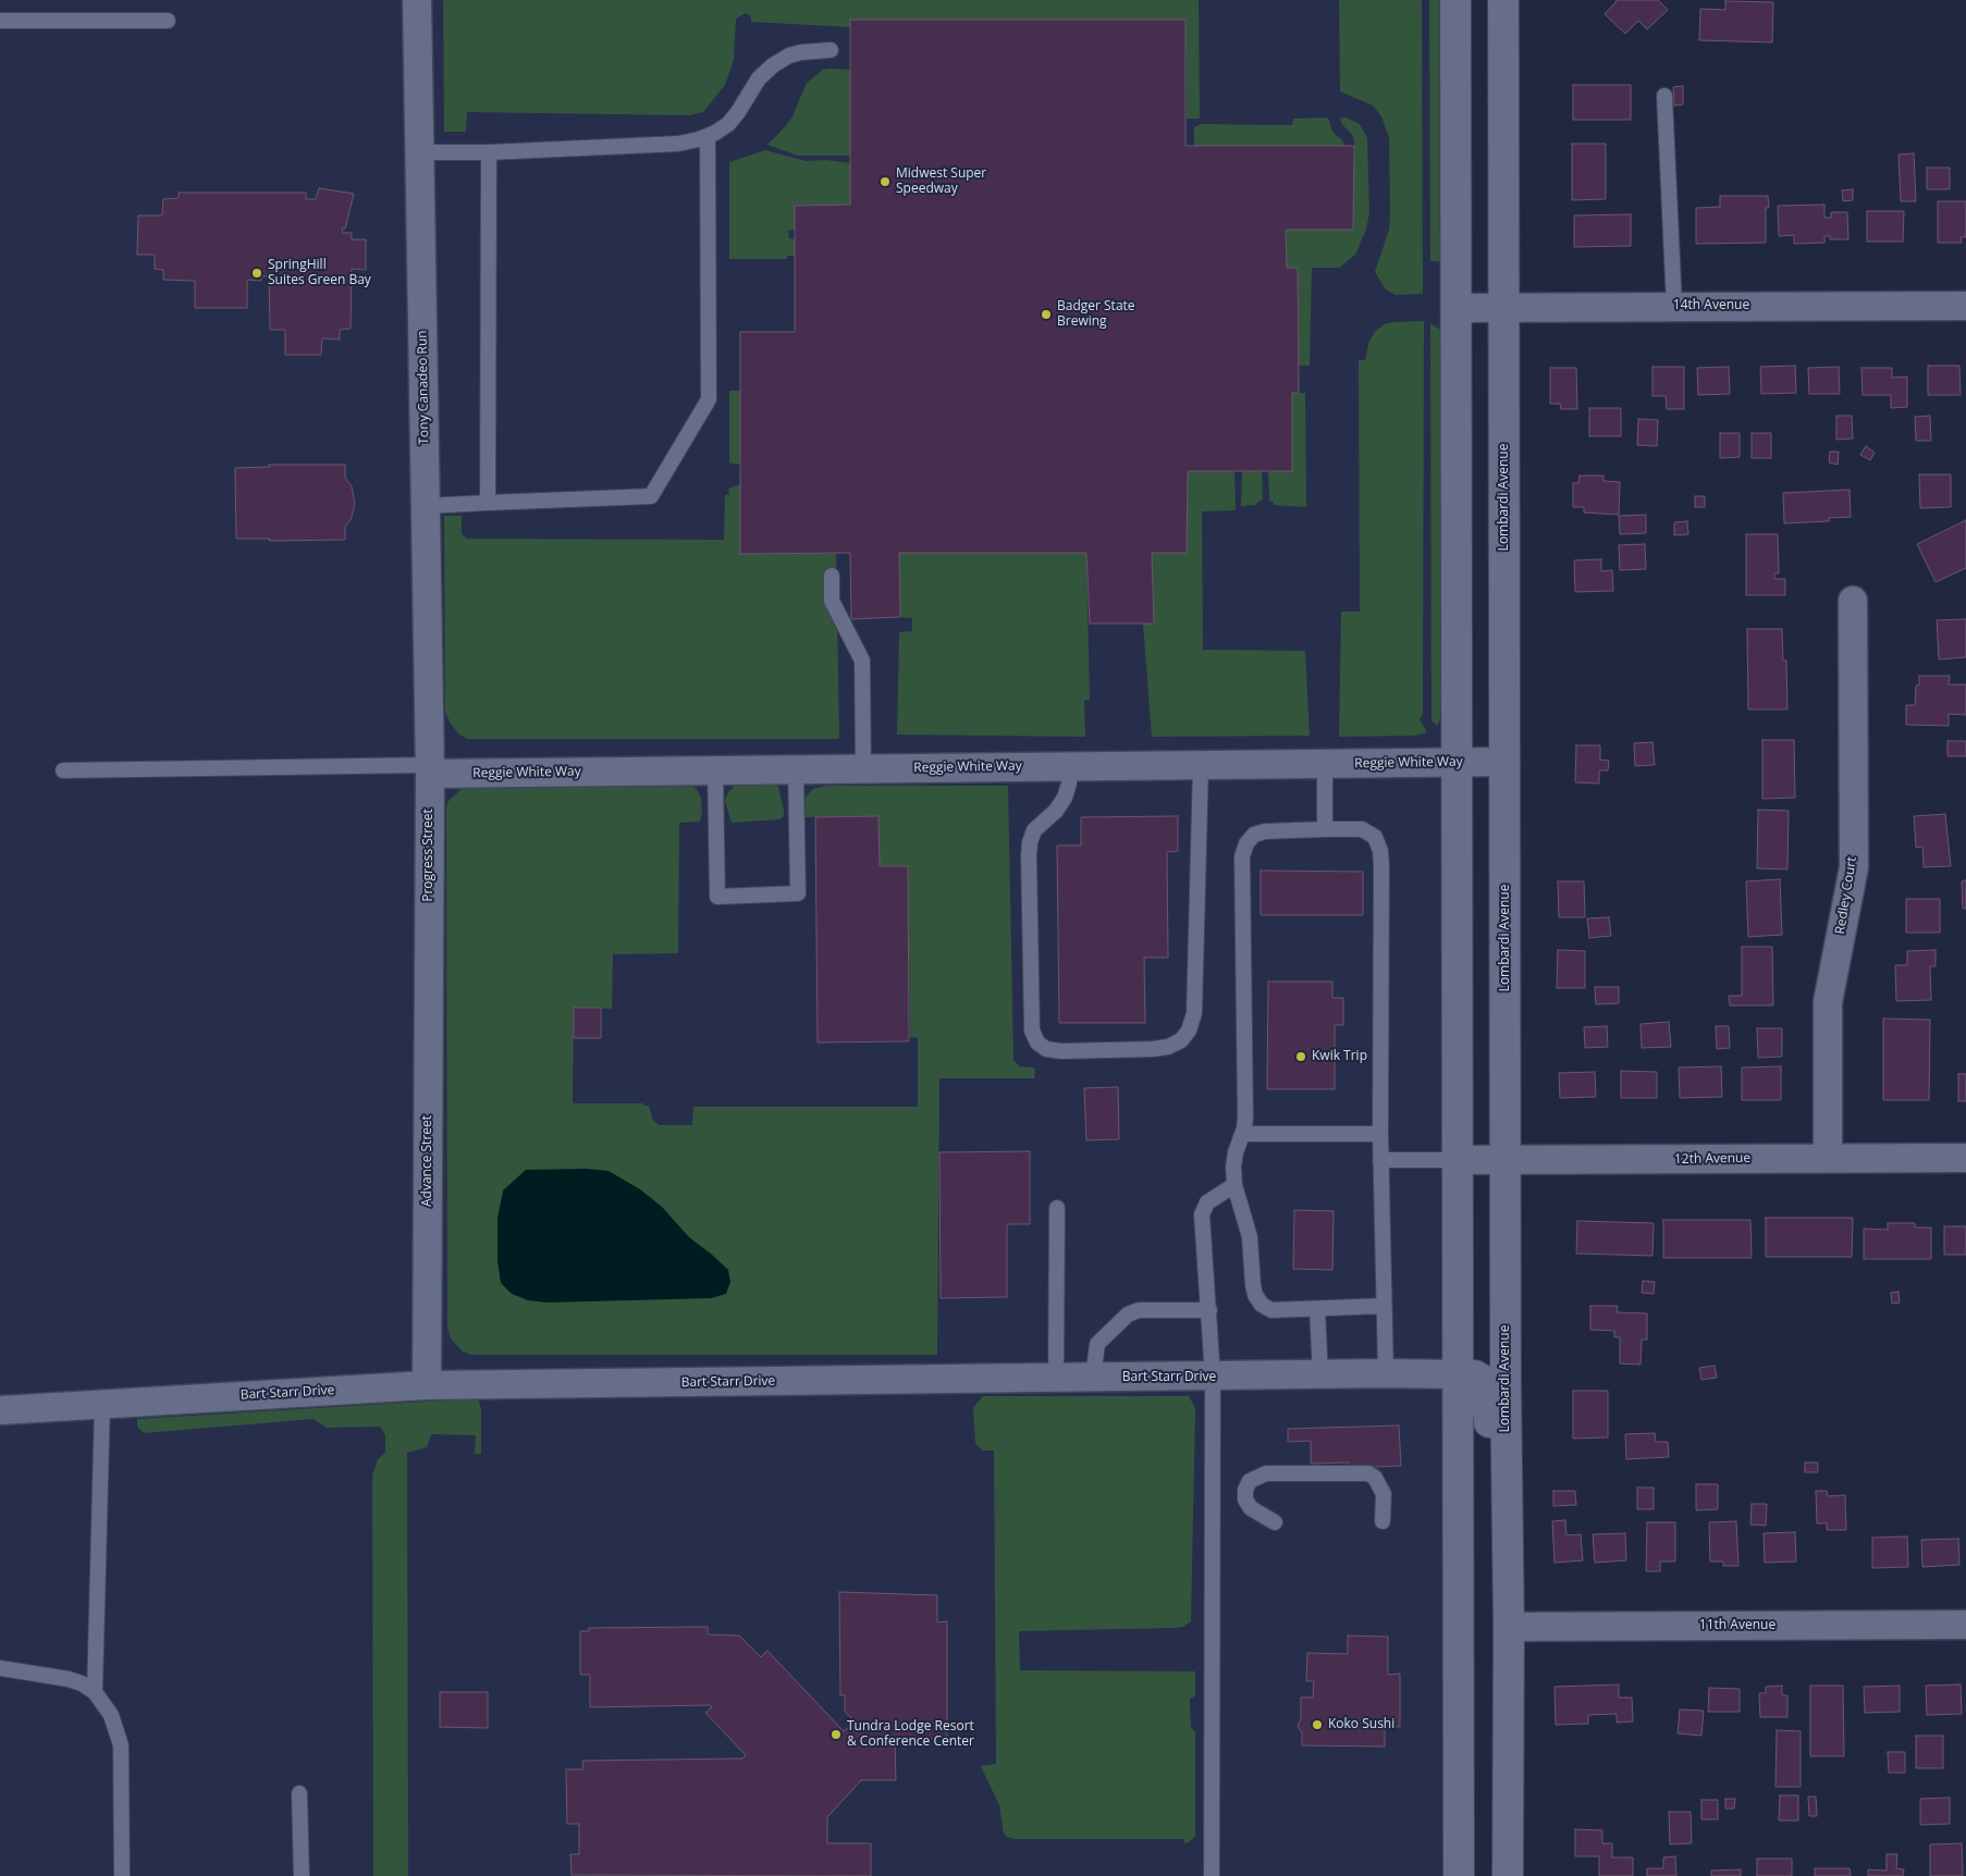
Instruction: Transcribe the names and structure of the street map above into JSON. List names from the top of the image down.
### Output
{
  "streets": {
    "main road": ["Lombardi Avenue"],
    "street": [
      "14th Avenue",
      "Tony Canadeo Run",
      "Reggie White Way",
      "Progress Street",
      "Redley Court",
      "12th Avenue",
      "Advance Street",
      "Bart Starr Drive",
      "11th Avenue"
    ]
  },
  "crossings": [
    ["14th Avenue", "Lombardi Avenue"],
    ["Tony Canadeo Run", "Reggie White Way"],
    ["Tony Canadeo Run", "Progress Street"],
    ["Lombardi Avenue", "Reggie White Way"],
    ["Lombardi Avenue", "12th Avenue"],
    ["Lombardi Avenue", "11th Avenue"],
    ["Reggie White Way", "Progress Street"],
    ["Progress Street", "Advance Street"],
    ["Redley Court", "12th Avenue"],
    ["Advance Street", "Bart Starr Drive"]
  ],
  "places": [
    "Midwest Super Speedway",
    "SpringHill Suites Green Bay",
    "Badger State Brewing",
    "Kwik Trip",
    "Koko Sushi",
    "Tundra Lodge Resort & Conference Center"
  ]
}
